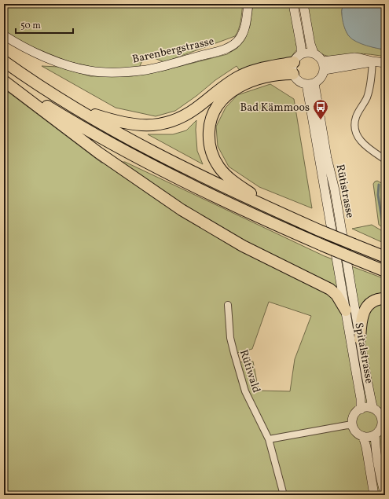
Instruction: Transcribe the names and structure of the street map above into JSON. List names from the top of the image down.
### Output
{
  "streets": {
    "main road": ["Barenbergstrasse", "Rütistrasse", "Spitalstrasse"],
    "street": ["Rütiwald"]
  },
  "crossings": [
    ["Rütistrasse", "Spitalstrasse"]
  ],
  "places": {
    "bus stop": ["Bad Kämmoos"]
  },
  "scale_bar": "50 m"
}
